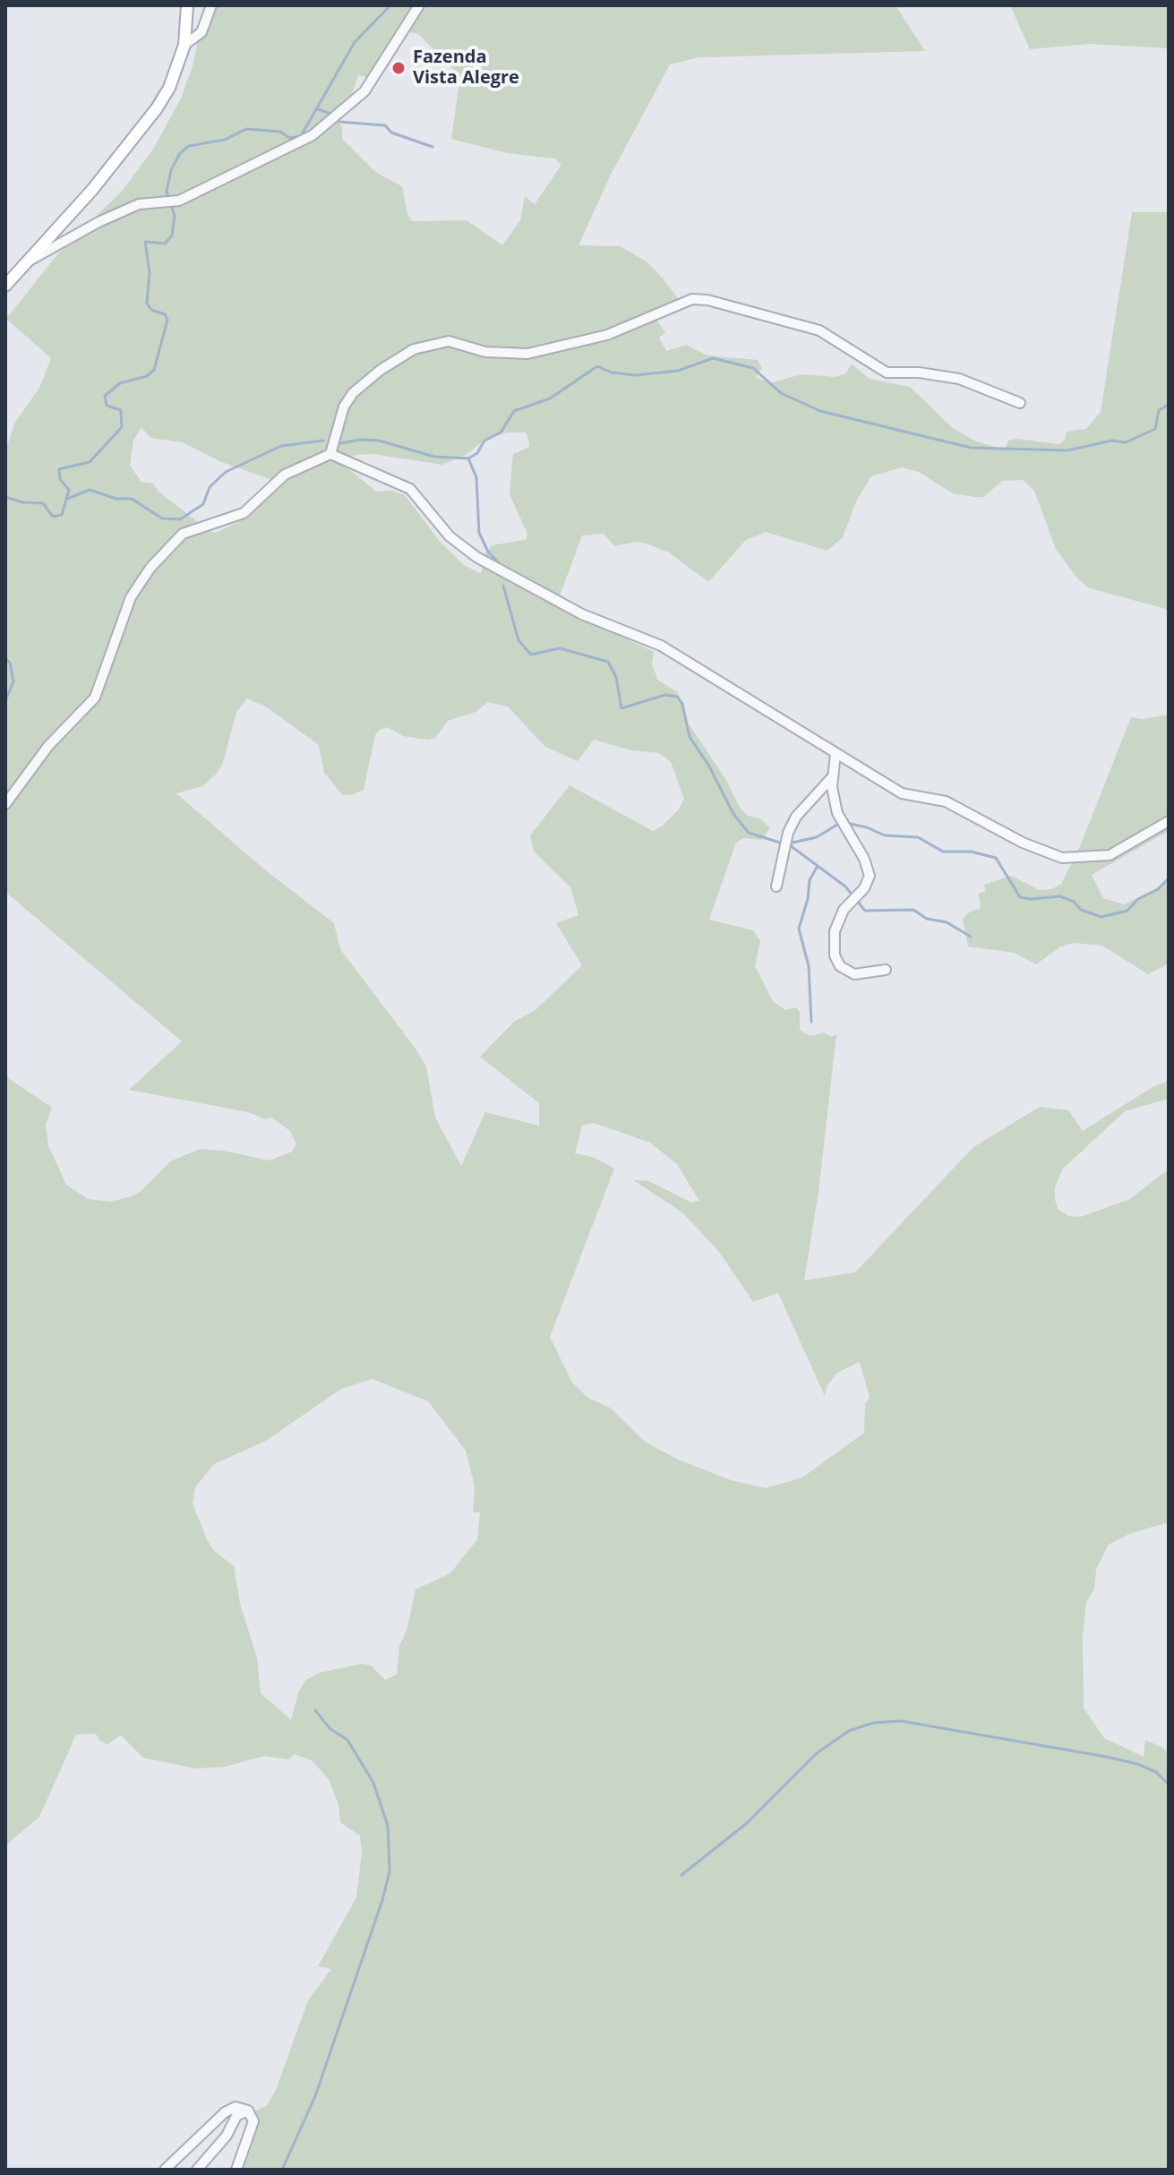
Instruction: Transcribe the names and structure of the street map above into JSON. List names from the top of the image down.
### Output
{
  "places": ["Fazenda Vista Alegre"]
}
